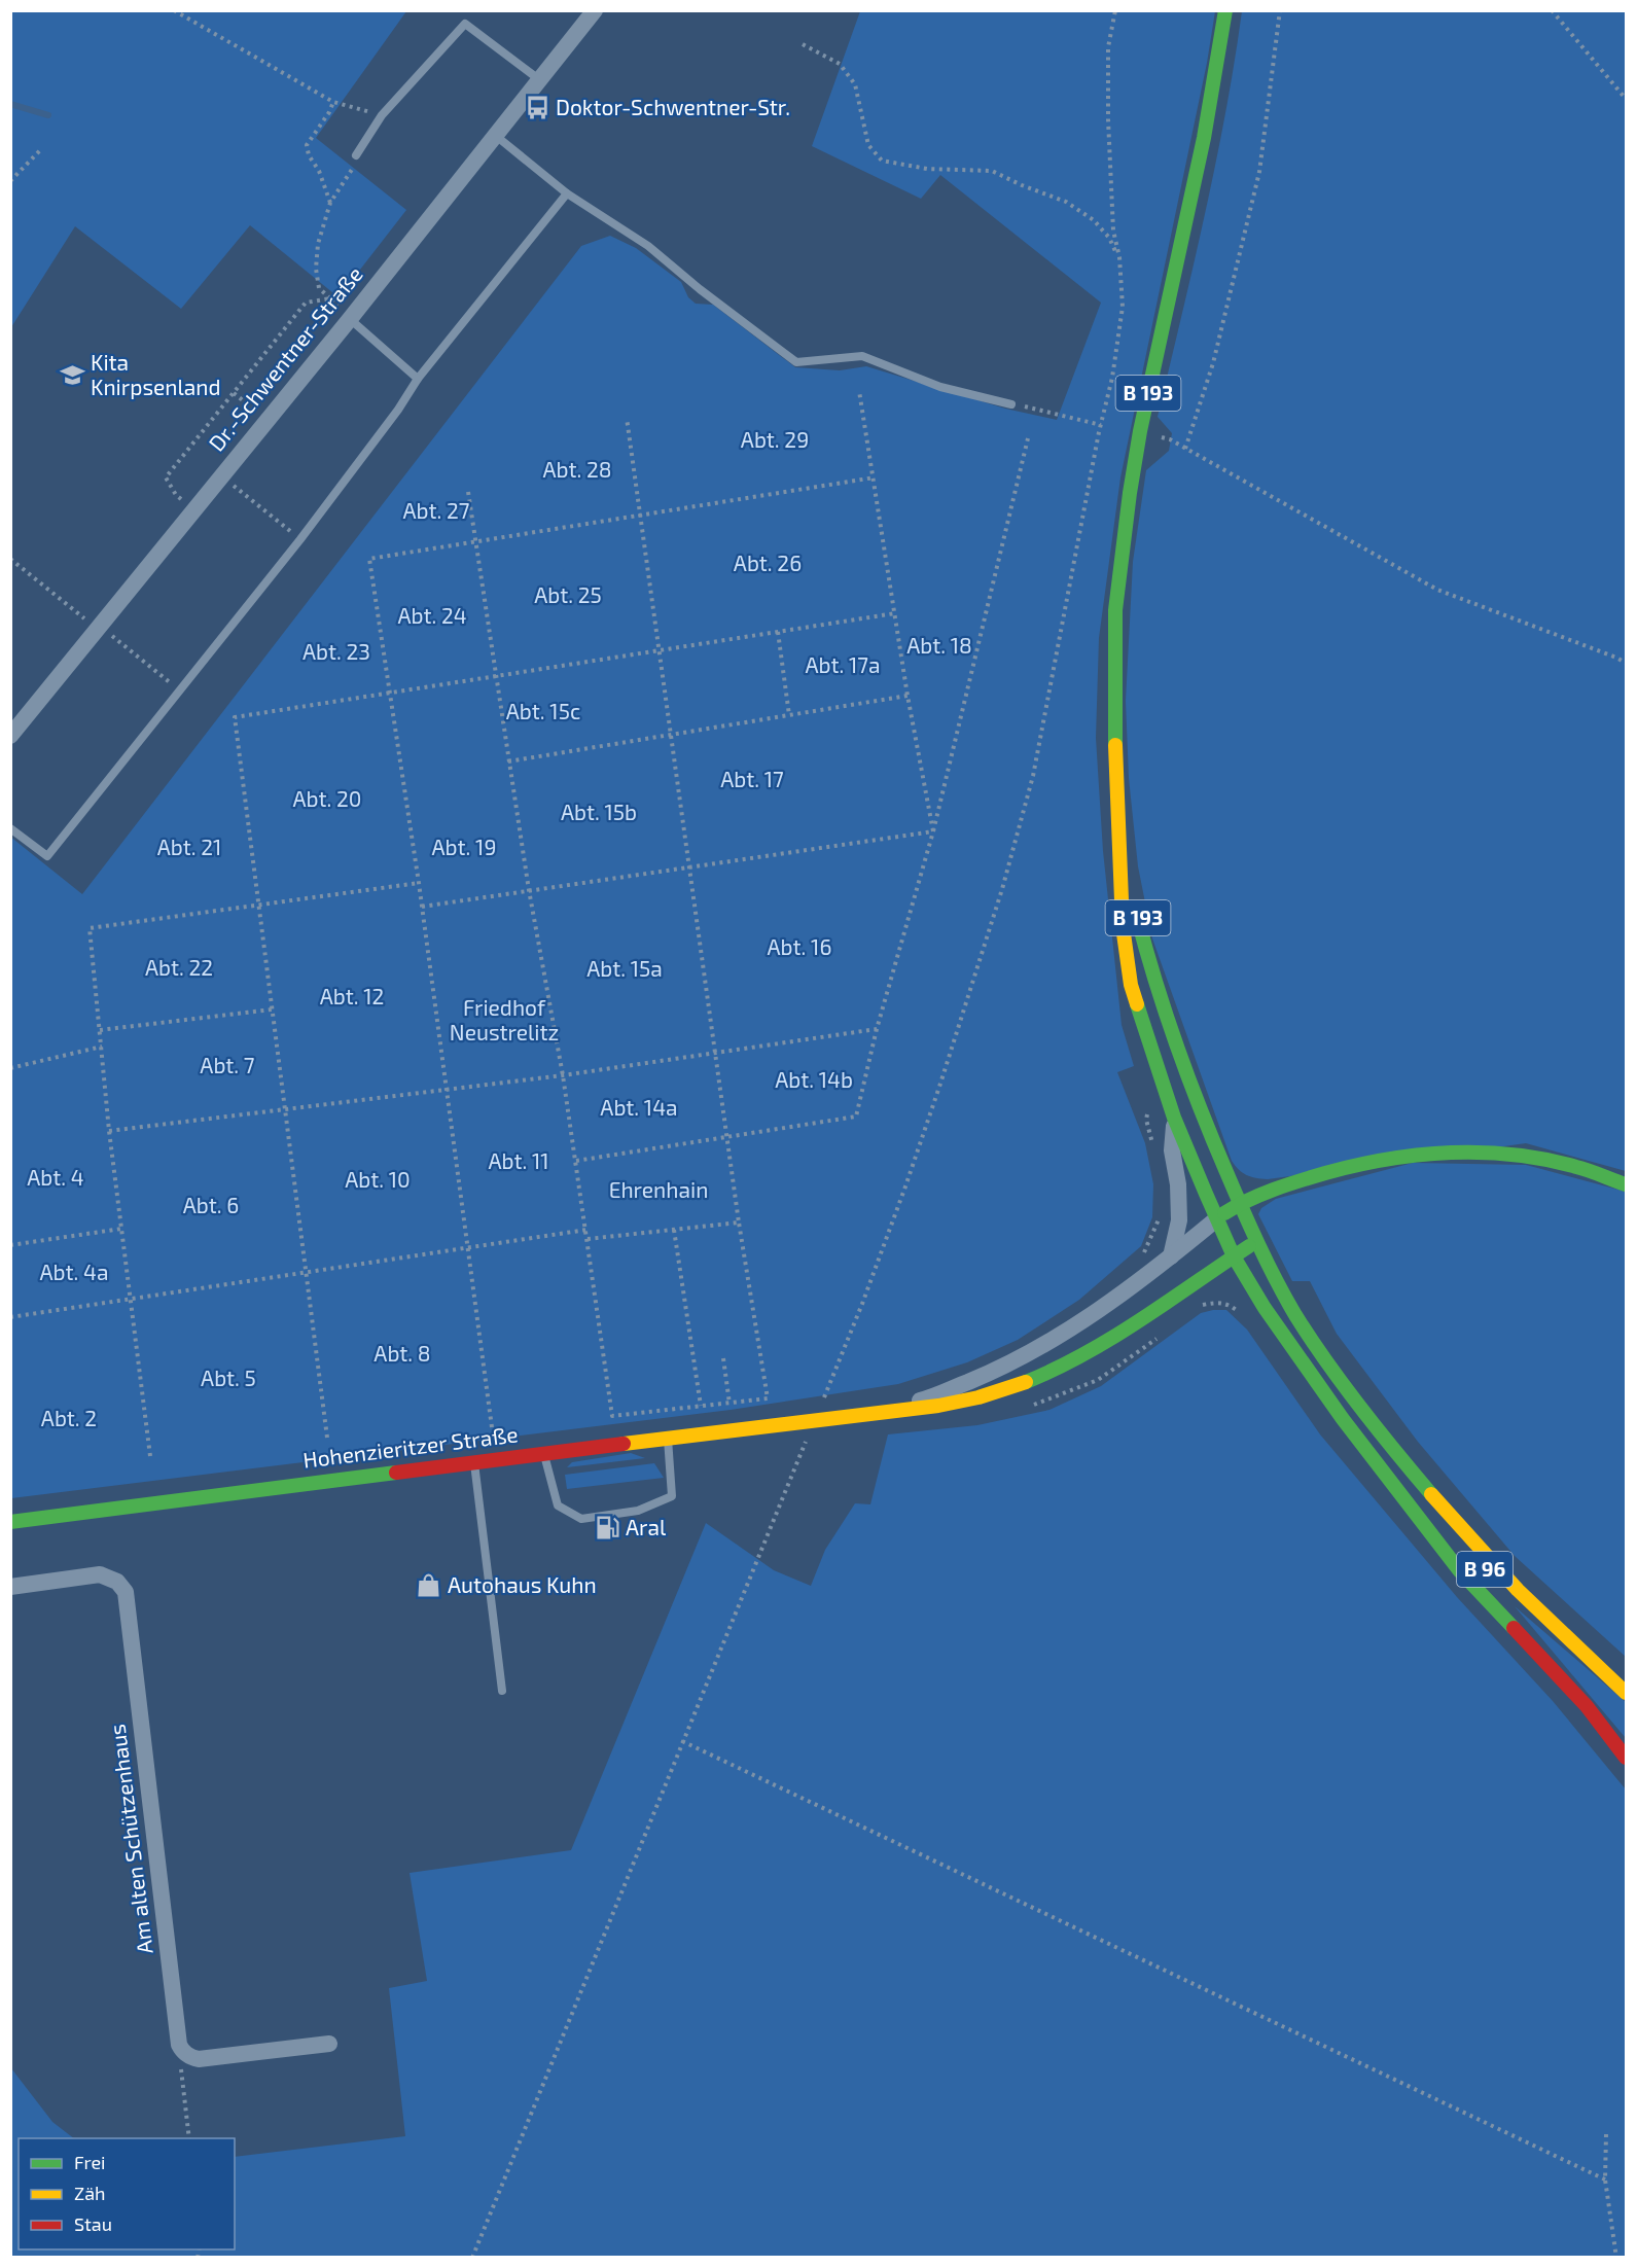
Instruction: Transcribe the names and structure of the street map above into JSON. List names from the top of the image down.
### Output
{
  "streets": {
    "main road": ["B 193", "Hohenzieritzer Straße", "B 96"],
    "street": ["Dr.-Schwentner-Straße", "Am alten Schützenhaus"]
  },
  "crossings": [
    ["B 193", "Hohenzieritzer Straße"],
    ["B 193", "B 96"],
    ["Hohenzieritzer Straße", "B 96"]
  ],
  "parks": [
    "Abt. 29",
    "Abt. 28",
    "Abt. 27",
    "Abt. 26",
    "Abt. 25",
    "Abt. 24",
    "Abt. 18",
    "Abt. 23",
    "Abt. 17a",
    "Abt. 15c",
    "Abt. 17",
    "Abt. 20",
    "Abt. 15b",
    "Abt. 21",
    "Abt. 19",
    "Abt. 16",
    "Abt. 22",
    "Abt. 15a",
    "Abt. 12",
    "Friedhof Neustrelitz",
    "Abt. 7",
    "Abt. 14b",
    "Abt. 14a",
    "Abt. 11",
    "Abt. 4",
    "Abt. 10",
    "Ehrenhain",
    "Abt. 6",
    "Abt. 4a",
    "Abt. 8",
    "Abt. 5",
    "Abt. 2"
  ],
  "places": {
    "bus stop": ["Doktor-Schwentner-Str."],
    "school or university": ["Kita Knirpsenland"],
    "fuel station": ["Aral"],
    "shop": ["Autohaus Kuhn"]
  },
  "legend": ["Frei", "Zäh", "Stau"]
}
